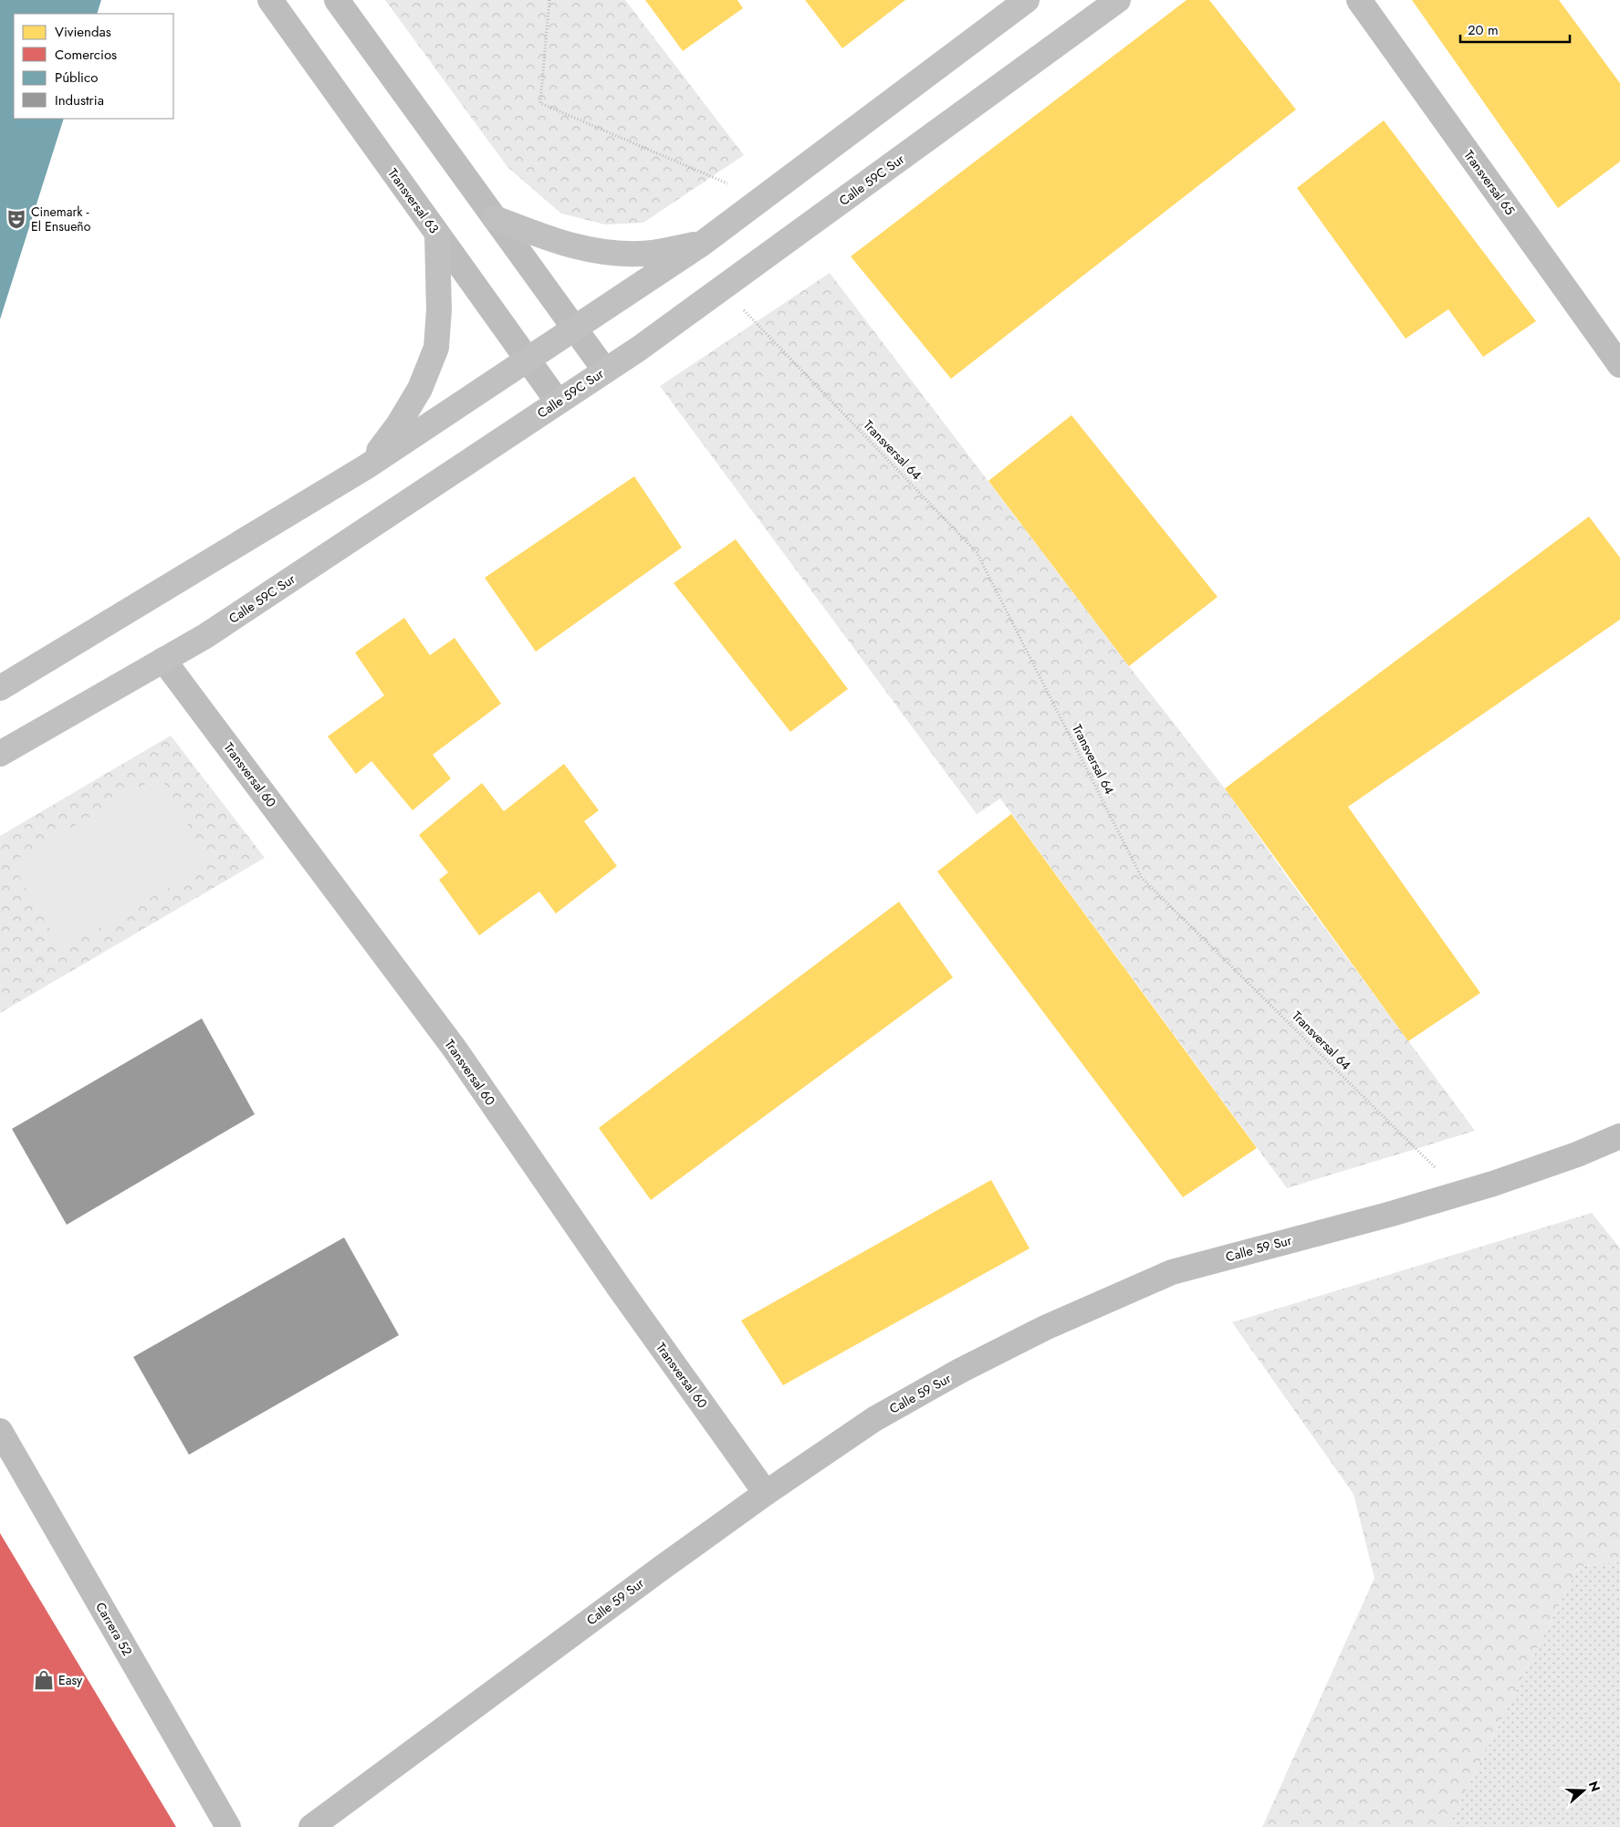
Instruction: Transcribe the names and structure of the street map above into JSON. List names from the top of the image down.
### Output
{
  "streets": {
    "street": [
      "Calle 59C Sur",
      "Transversal 65",
      "Transversal 63",
      "Transversal 60",
      "Calle 59 Sur",
      "Carrera 52"
    ],
    "path": ["Transversal 64"]
  },
  "crossings": [
    ["Calle 59C Sur", "Transversal 63"],
    ["Calle 59C Sur", "Transversal 60"],
    ["Transversal 64", "Calle 59 Sur"],
    ["Transversal 60", "Calle 59 Sur"]
  ],
  "places": {
    "theatre": ["Cinemark - El Ensueño"],
    "shop": ["Easy"]
  },
  "legend": [
    "Viviendas",
    "Comercios",
    "Público",
    "Industria"
  ],
  "scale_bar": "20 m",
  "north": "right"
}
